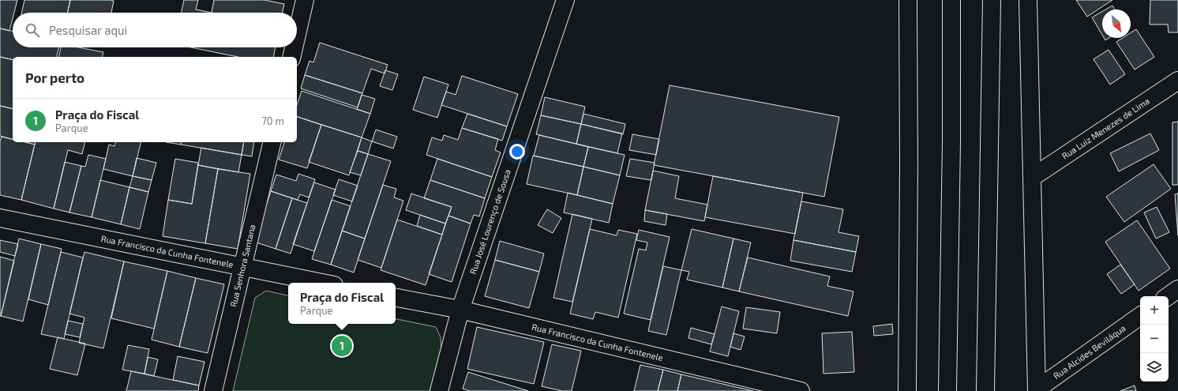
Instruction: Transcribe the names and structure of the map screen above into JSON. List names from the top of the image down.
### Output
{
  "streets": {
    "main road": [
      "Rua Luiz Menezes de Lima",
      "Rua José Lourenço de Sousa",
      "Rua Francisco da Cunha Fontenele",
      "Rua Senhora Santana",
      "Rua Alcides Beviláqua"
    ]
  },
  "crossings": [
    ["Rua José Lourenço de Sousa", "Rua Francisco da Cunha Fontenele"],
    ["Rua Francisco da Cunha Fontenele", "Rua Senhora Santana"]
  ],
  "north": "bottom right",
  "page": {
    "search": "Pesquisar aqui",
    "heading": "Por perto",
    "list": [
      {
        "mark": "1",
        "name": "Praça do Fiscal",
        "note": "Parque",
        "value": "70 m"
      }
    ],
    "popup": ["Praça do Fiscal", "Parque"],
    "map_buttons": ["+", "−"],
    "pins": "1"
  }
}
